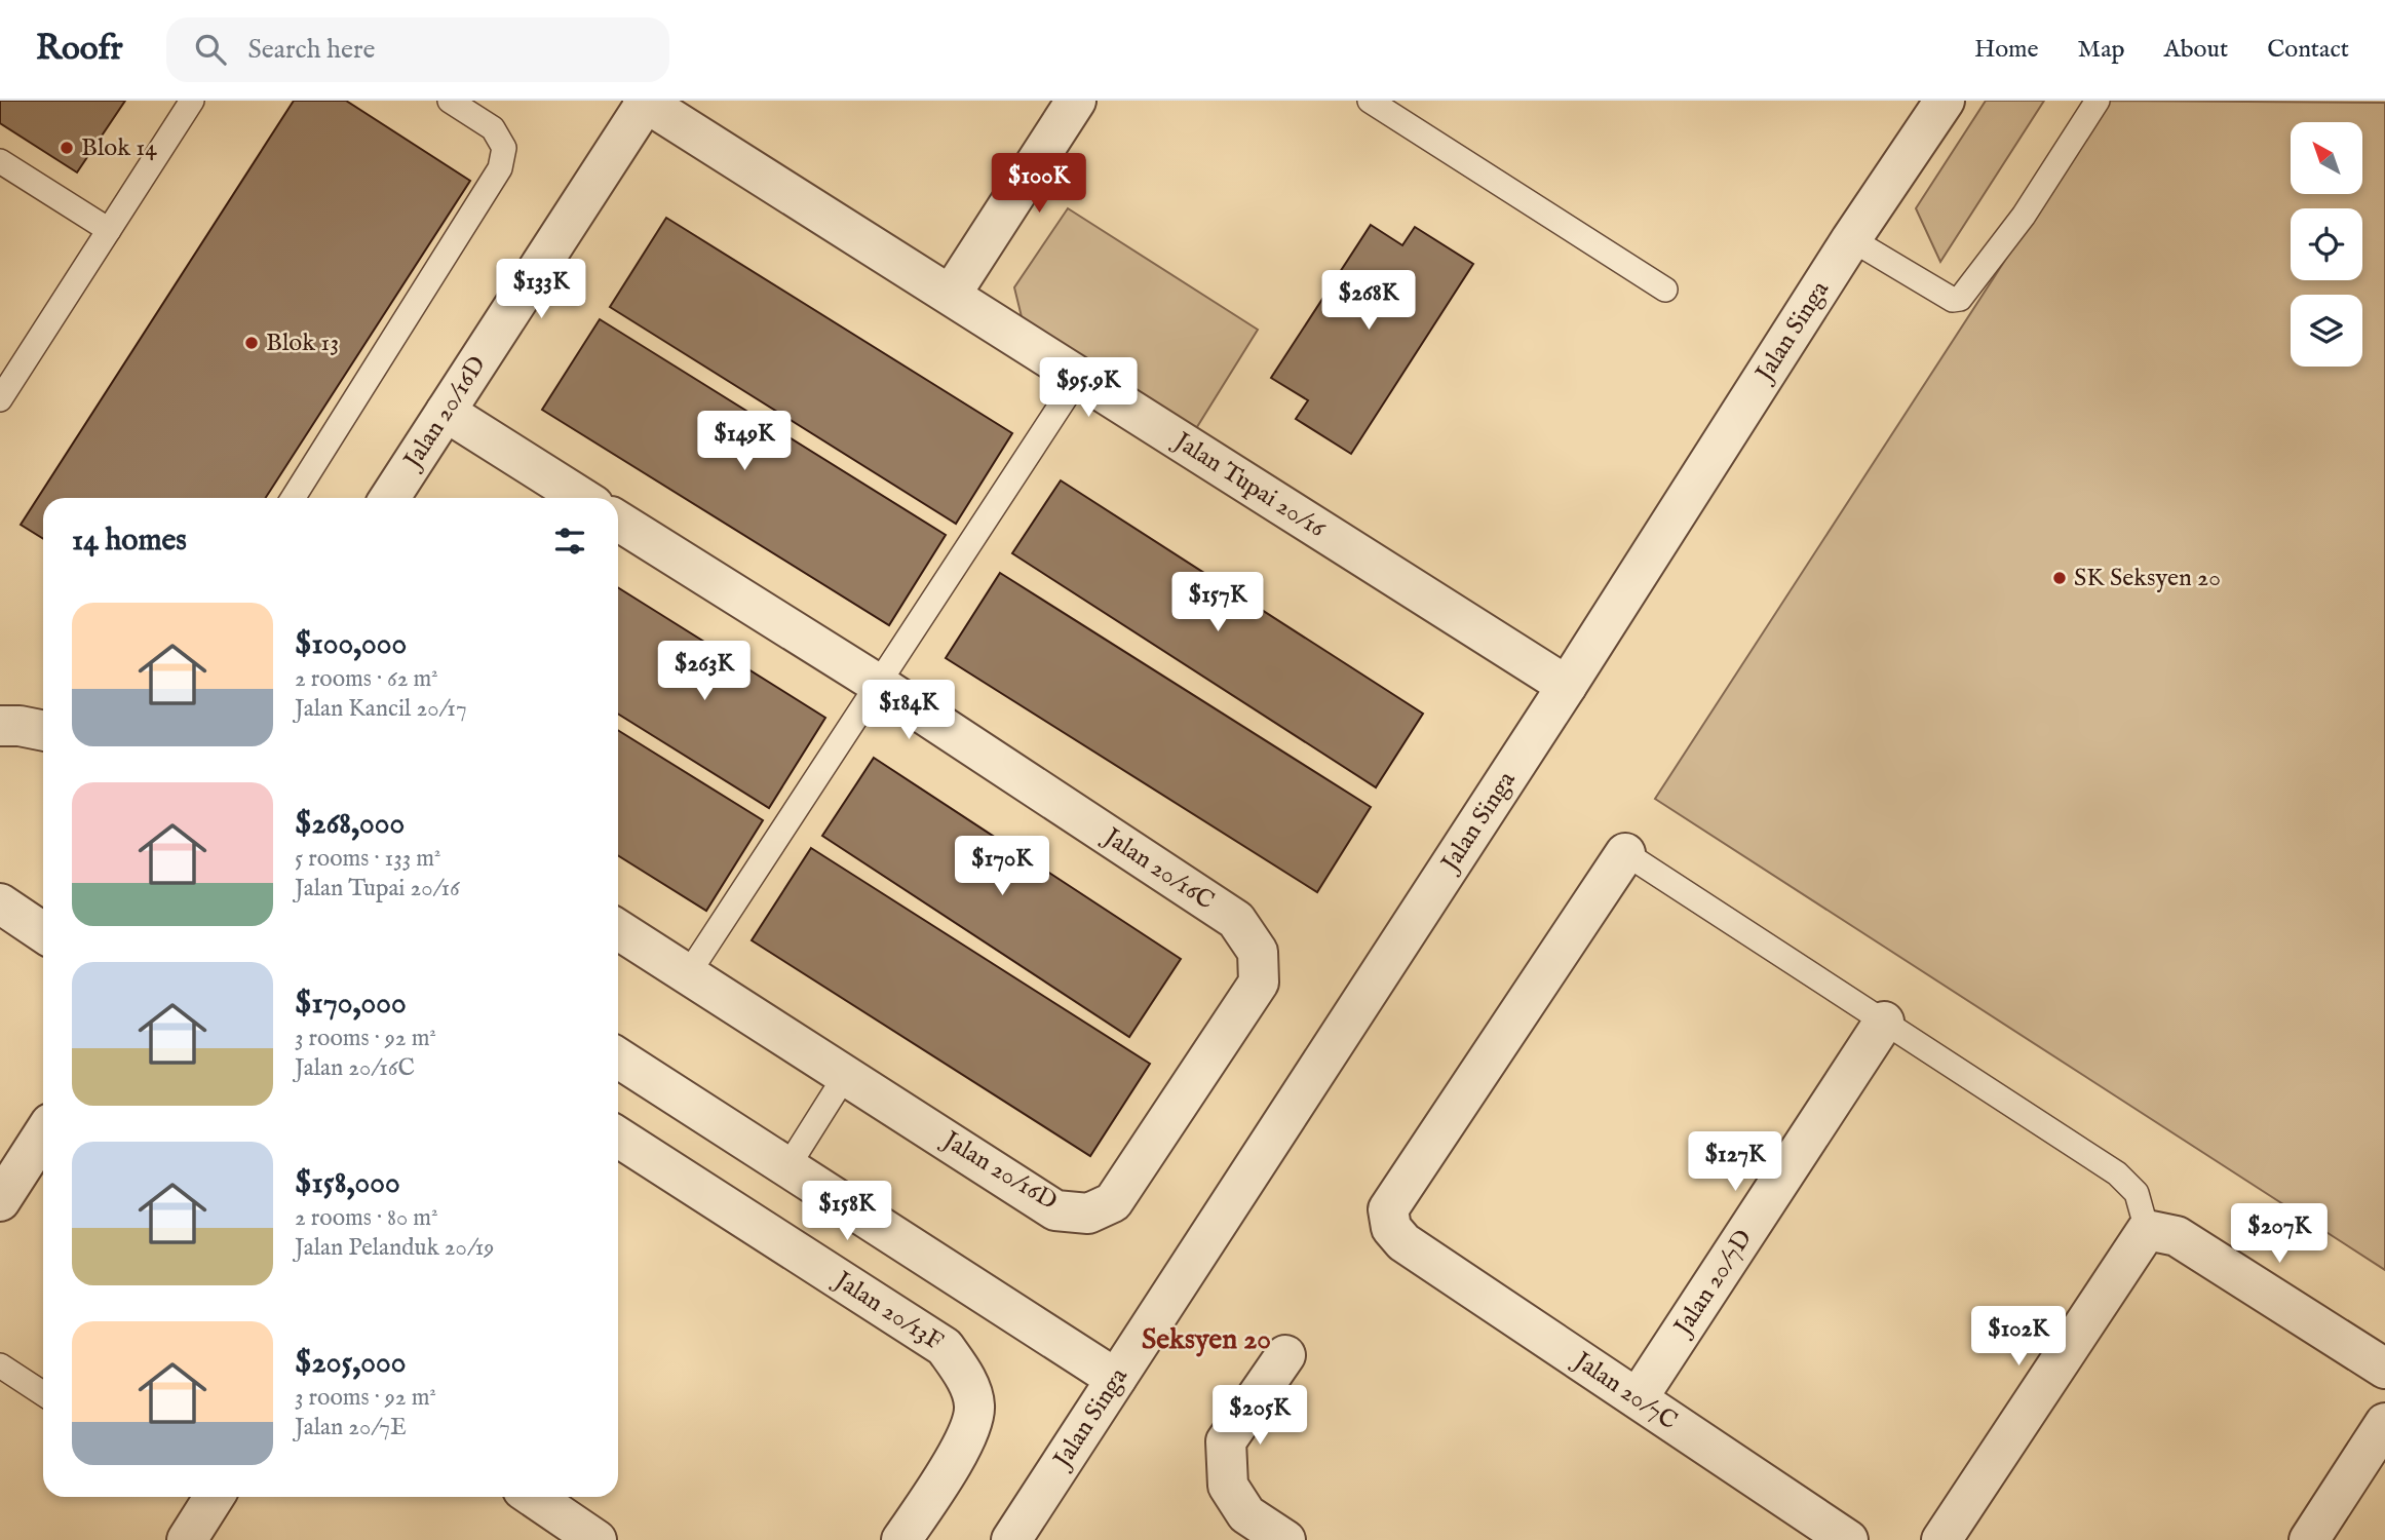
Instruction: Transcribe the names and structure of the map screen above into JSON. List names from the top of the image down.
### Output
{
  "streets": {
    "street": [
      "Jalan Singa",
      "Jalan 20/16D",
      "Jalan Tupai 20/16",
      "Jalan 20/16C",
      "Jalan 20/7D",
      "Jalan 20/13F",
      "Jalan 20/7C"
    ]
  },
  "crossings": [
    ["Jalan Singa", "Jalan Tupai 20/16"],
    ["Jalan 20/16D", "Jalan Tupai 20/16"],
    ["Jalan 20/16D", "Jalan 20/16C"],
    ["Jalan 20/7D", "Jalan 20/7C"]
  ],
  "districts": ["Seksyen 20"],
  "places": ["Blok 14", "Blok 13", "SK Seksyen 20"],
  "north": "top left",
  "page": {
    "header": "Roofr",
    "search": "Search here",
    "nav": [
      "Home",
      "Map",
      "About",
      "Contact"
    ],
    "price": [
      "$100K",
      "$133K",
      "$268K",
      "$95.9K",
      "$149K",
      "$157K",
      "$263K",
      "$184K",
      "$170K",
      "$127K",
      "$158K",
      "$207K",
      "$102K",
      "$205K"
    ],
    "heading": "14 homes",
    "list": [
      {
        "name": "$100,000",
        "note": "2 rooms · 62 m² · Jalan Kancil 20/17"
      },
      {
        "name": "$268,000",
        "note": "5 rooms · 133 m² · Jalan Tupai 20/16"
      },
      {
        "name": "$170,000",
        "note": "3 rooms · 92 m² · Jalan 20/16C"
      },
      {
        "name": "$158,000",
        "note": "2 rooms · 80 m² · Jalan Pelanduk 20/19"
      },
      {
        "name": "$205,000",
        "note": "3 rooms · 92 m² · Jalan 20/7E"
      }
    ]
  }
}
